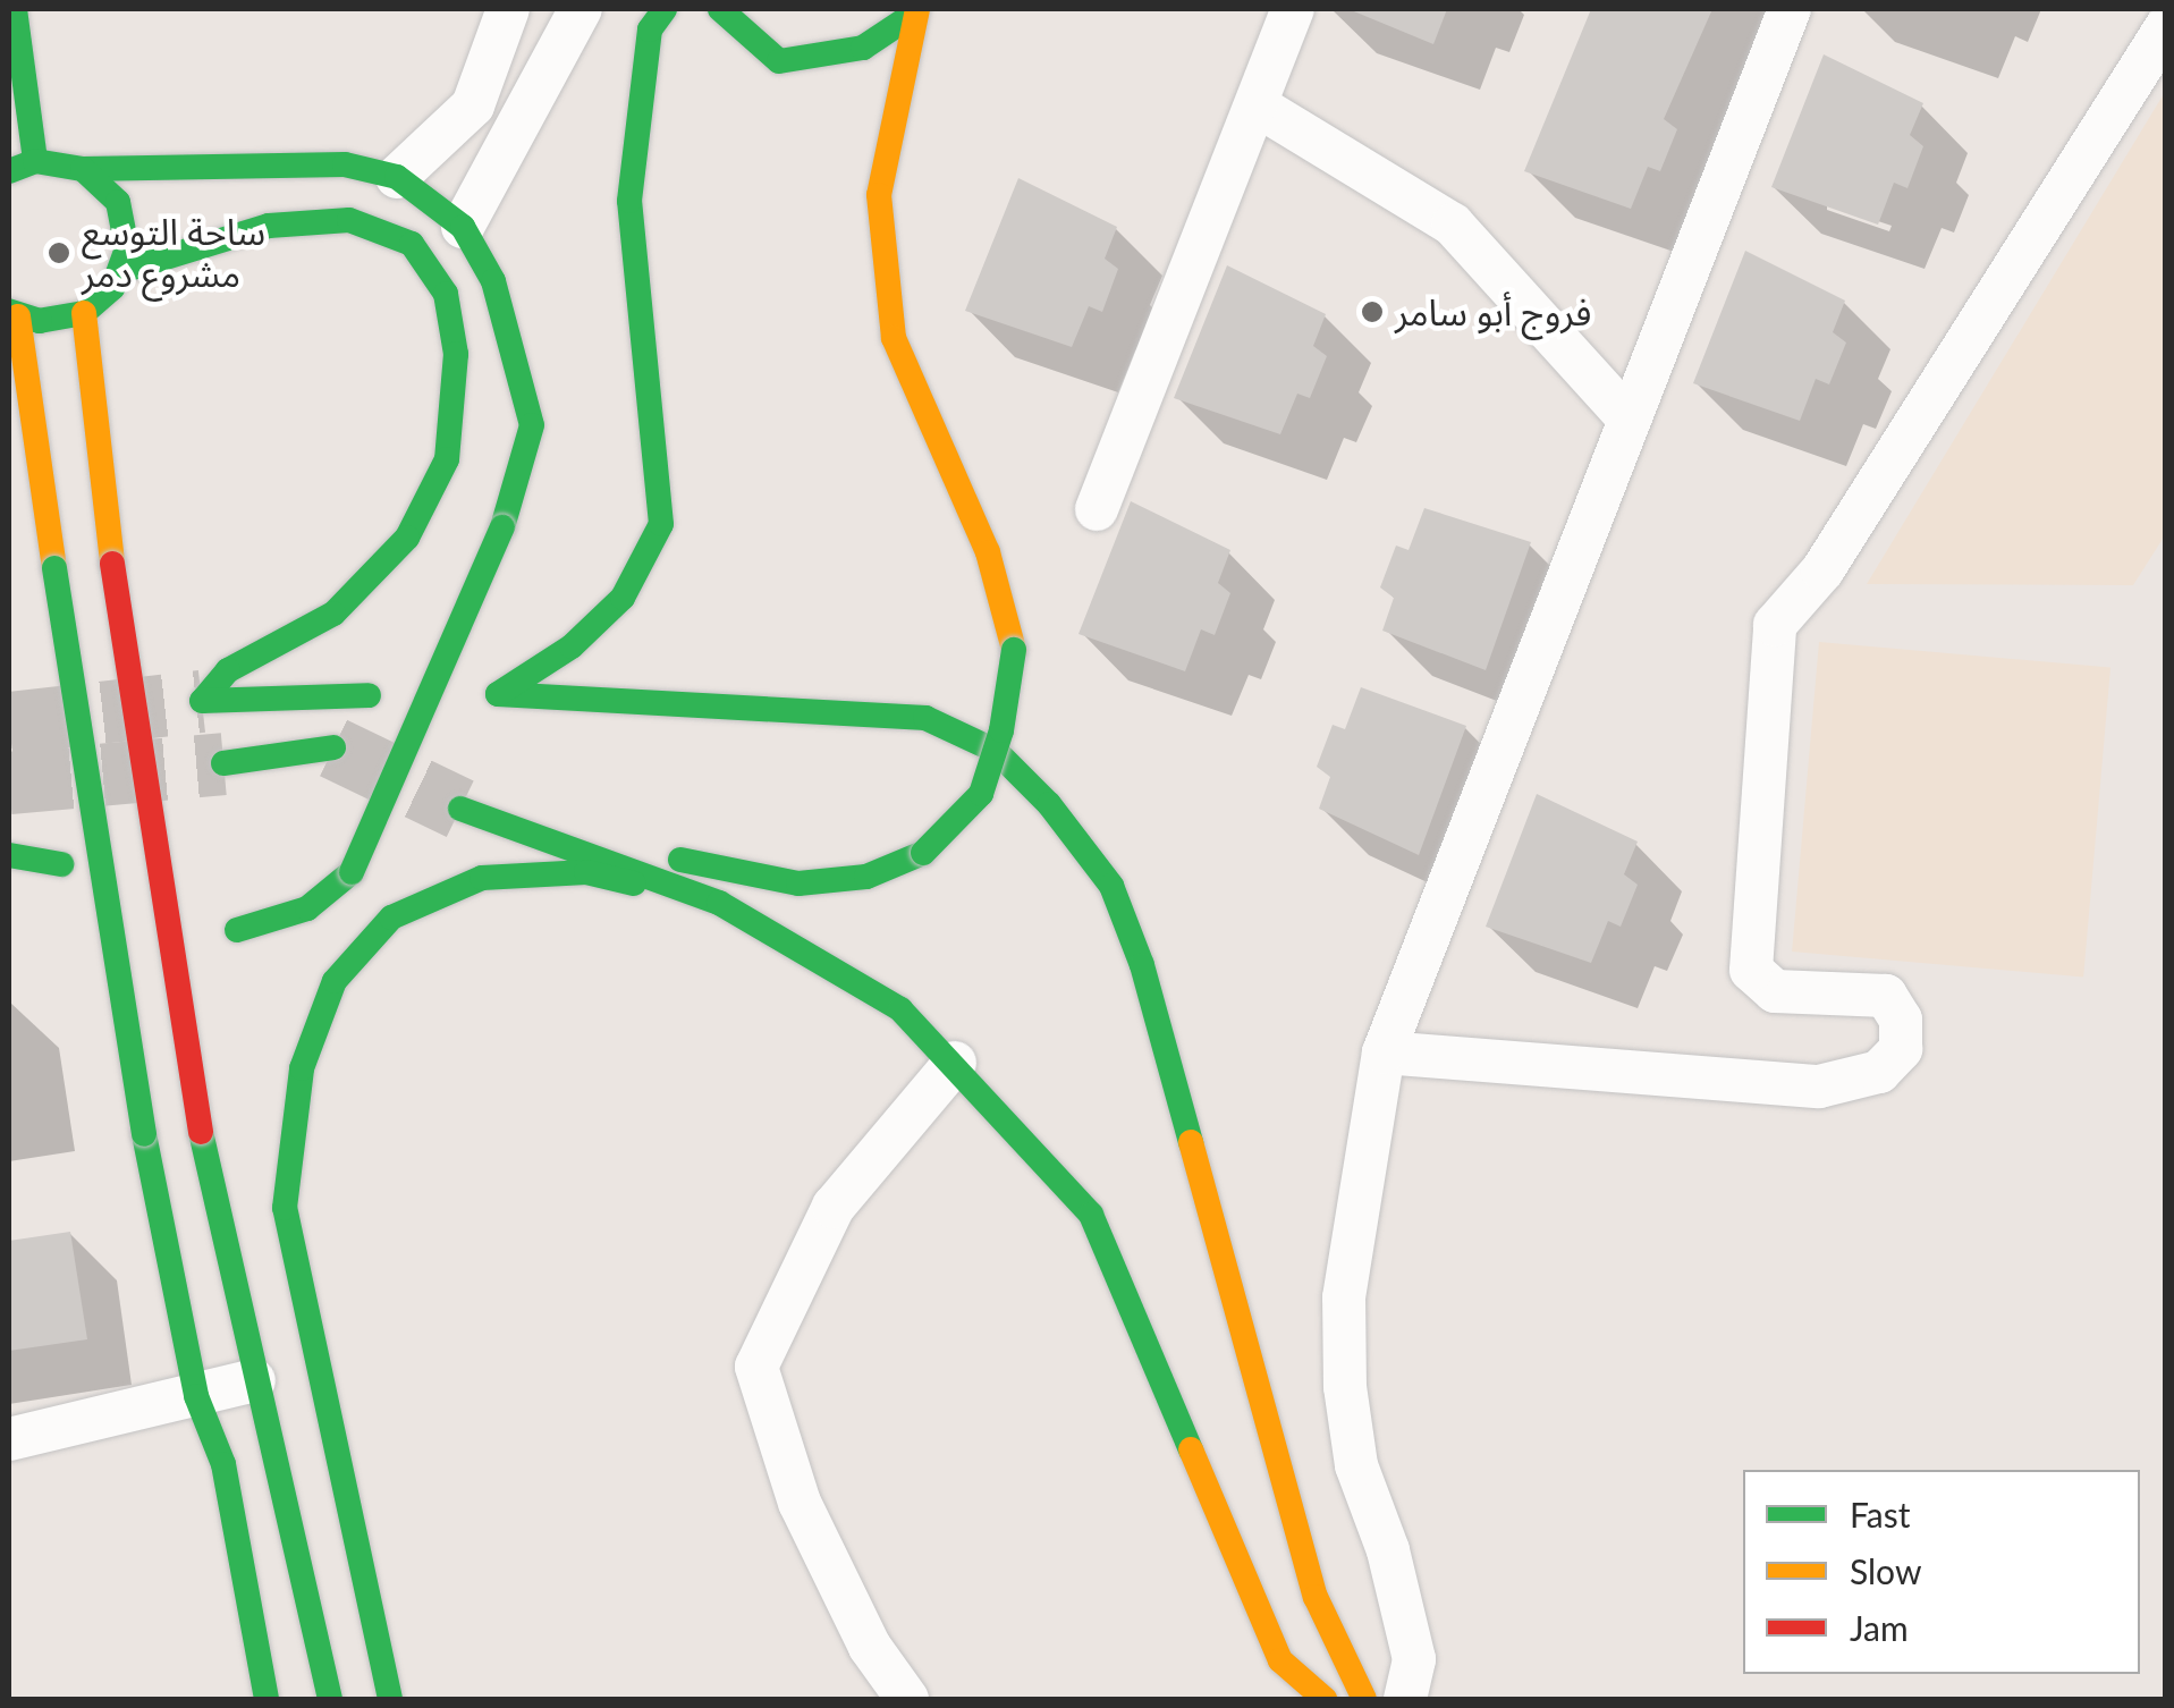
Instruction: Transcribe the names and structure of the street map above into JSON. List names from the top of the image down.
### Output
{
  "places": ["ساحة التوسع مشروع دمر", "فروج أبو سامر"],
  "legend": ["Fast", "Slow", "Jam"]
}
